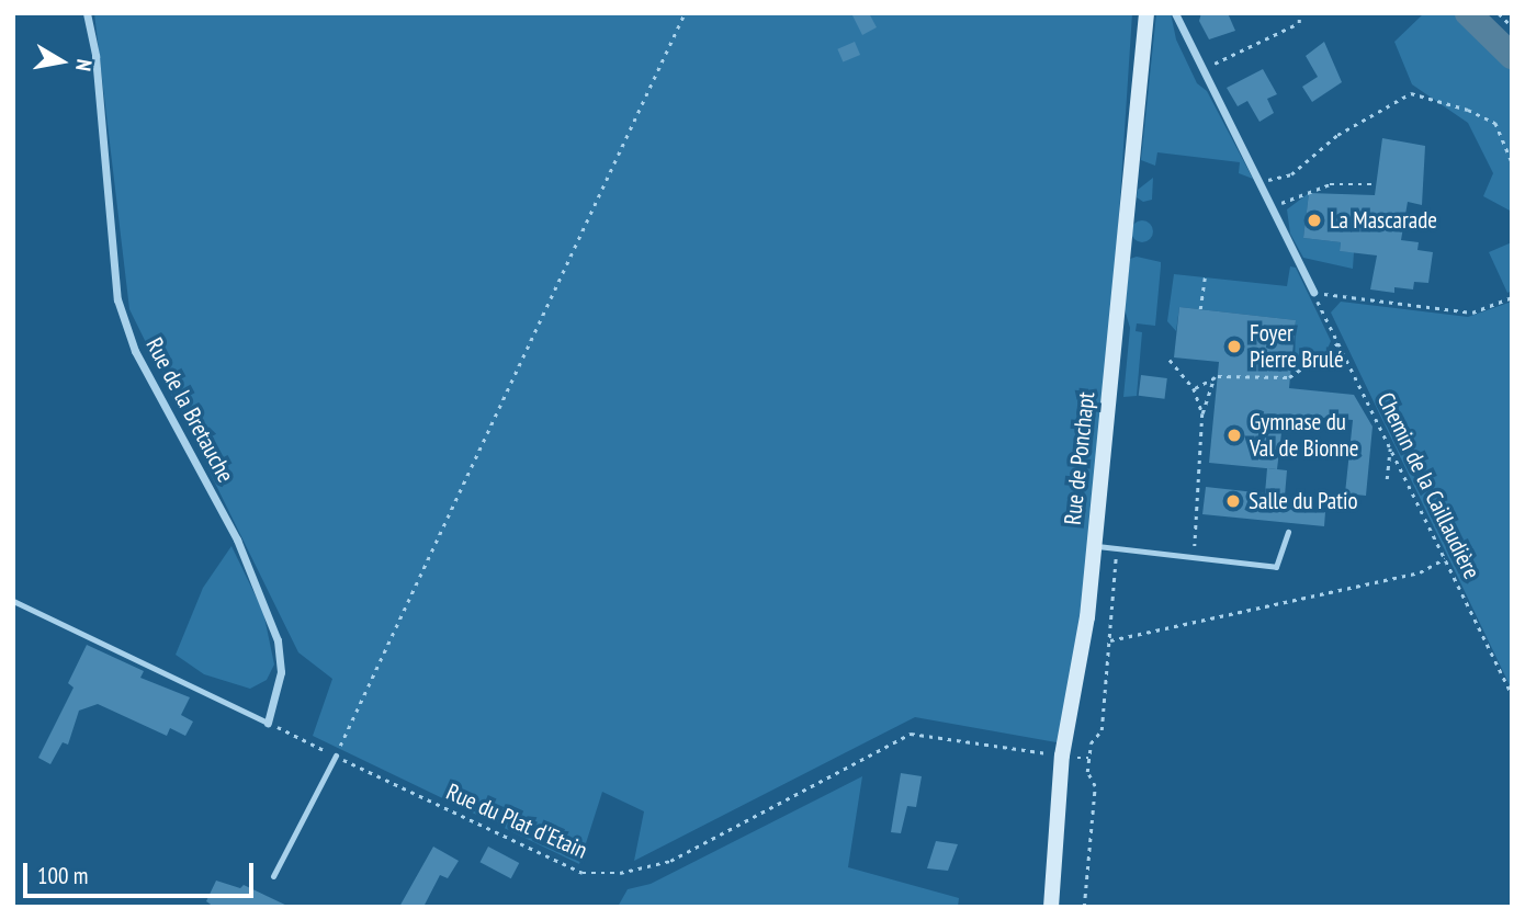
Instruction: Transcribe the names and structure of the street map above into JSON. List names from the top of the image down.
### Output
{
  "streets": {
    "street": ["Rue de la Bretauche", "Rue de Ponchapt"],
    "path": ["Chemin de la Caillaudière", "Rue du Plat d'Etain"]
  },
  "crossings": [
    ["Rue de la Bretauche", "Rue du Plat d'Etain"],
    ["Rue de Ponchapt", "Rue du Plat d'Etain"]
  ],
  "places": [
    "La Mascarade",
    "Foyer Pierre Brulé",
    "Gymnase du Val de Bionne",
    "Salle du Patio"
  ],
  "scale_bar": "100 m",
  "north": "right"
}
